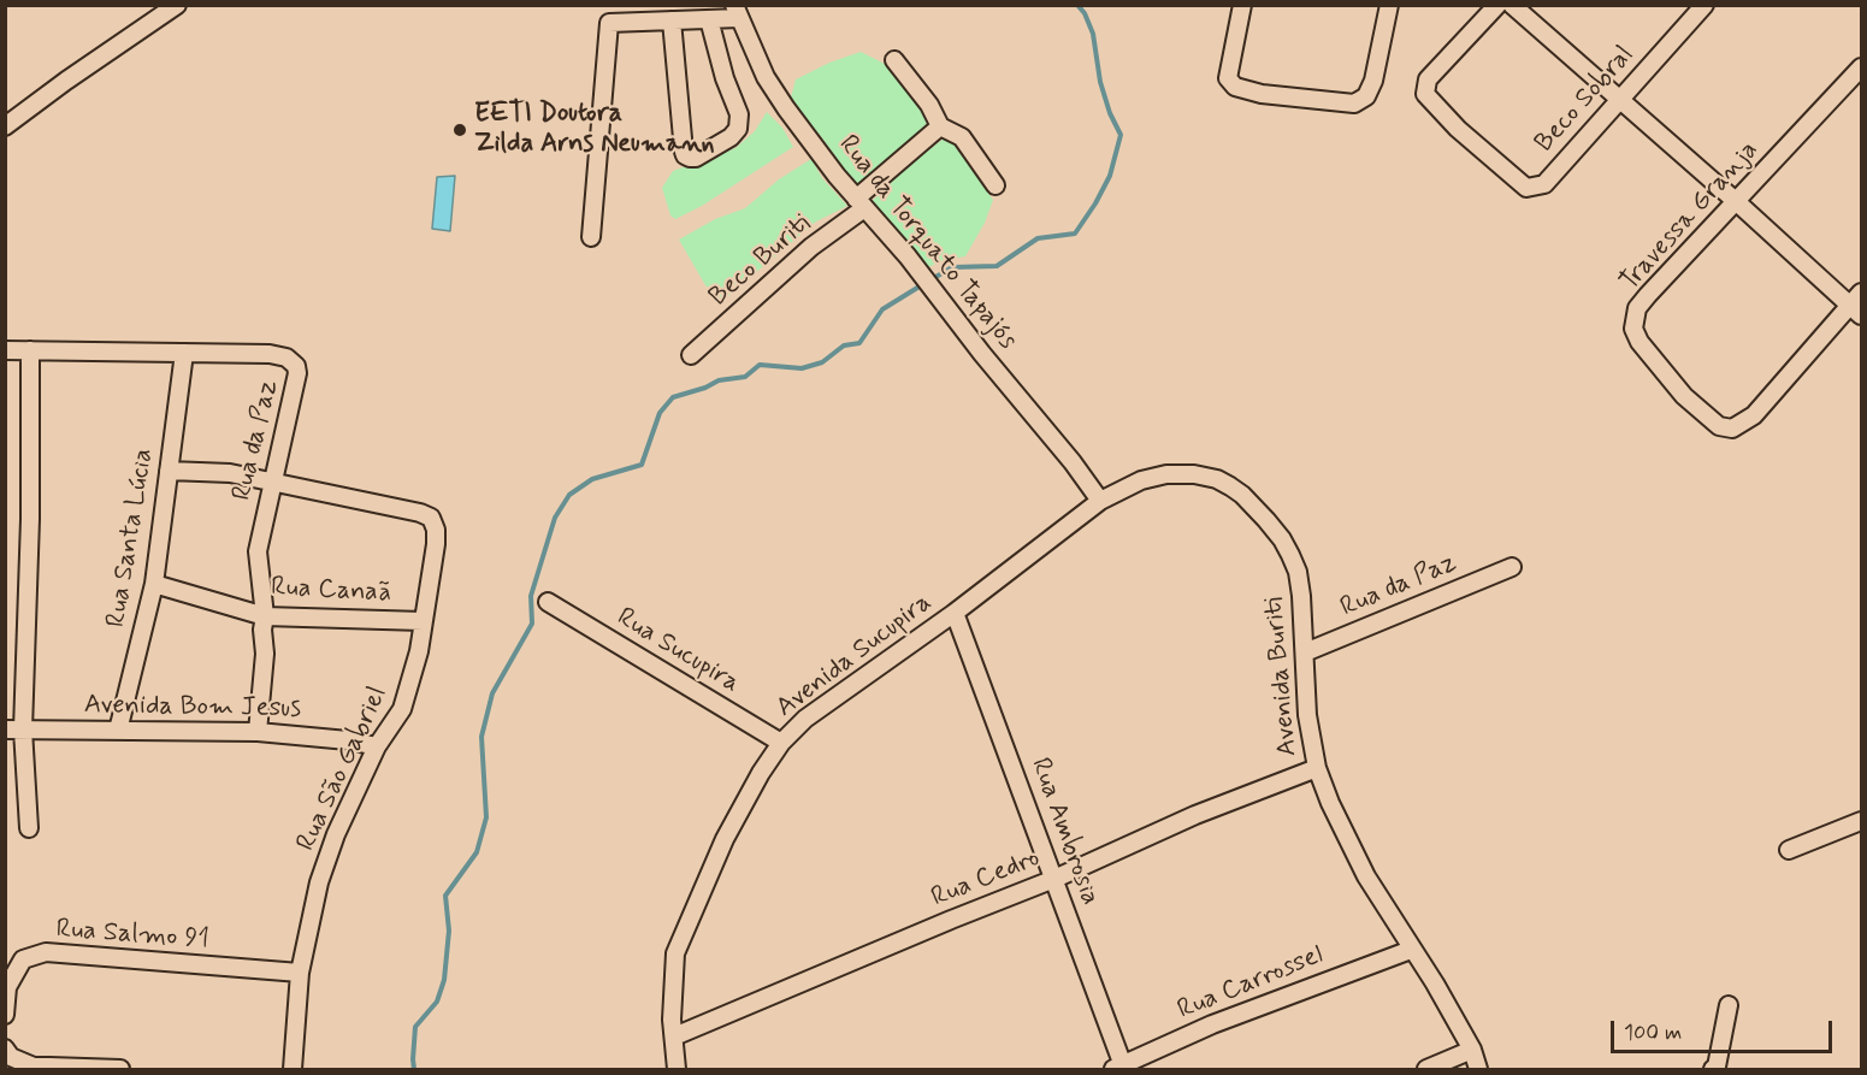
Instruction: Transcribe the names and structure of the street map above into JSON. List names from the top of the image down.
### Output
{
  "streets": {
    "street": [
      "Beco Sobral",
      "Travessa Granja",
      "Rua da Torquato Tapajós",
      "Beco Buriti",
      "Rua da Paz",
      "Rua Santa Lúcia",
      "Rua Canaã",
      "Rua Sucupira",
      "Avenida Sucupira",
      "Avenida Buriti",
      "Avenida Bom Jesus",
      "Rua São Gabriel",
      "Rua Ambrosia",
      "Rua Cedro",
      "Rua Salmo 91",
      "Rua Carrossel"
    ]
  },
  "crossings": [
    ["Rua da Torquato Tapajós", "Beco Buriti"],
    ["Rua da Torquato Tapajós", "Avenida Sucupira"],
    ["Rua da Torquato Tapajós", "Avenida Buriti"],
    ["Rua da Paz", "Rua Santa Lúcia"],
    ["Rua da Paz", "Rua Canaã"],
    ["Rua da Paz", "Avenida Buriti"],
    ["Rua da Paz", "Avenida Bom Jesus"],
    ["Rua da Paz", "Rua São Gabriel"],
    ["Rua Santa Lúcia", "Rua Canaã"],
    ["Rua Santa Lúcia", "Avenida Bom Jesus"],
    ["Rua Canaã", "Rua São Gabriel"],
    ["Rua Sucupira", "Avenida Sucupira"],
    ["Avenida Sucupira", "Avenida Buriti"],
    ["Avenida Sucupira", "Rua Ambrosia"],
    ["Avenida Sucupira", "Rua Cedro"],
    ["Avenida Buriti", "Rua Cedro"],
    ["Avenida Buriti", "Rua Carrossel"],
    ["Avenida Bom Jesus", "Rua São Gabriel"],
    ["Rua São Gabriel", "Rua Salmo 91"],
    ["Rua Ambrosia", "Rua Cedro"],
    ["Rua Ambrosia", "Rua Carrossel"]
  ],
  "places": ["EETI Doutora Zilda Arns Neumann"],
  "scale_bar": "100 m"
}
